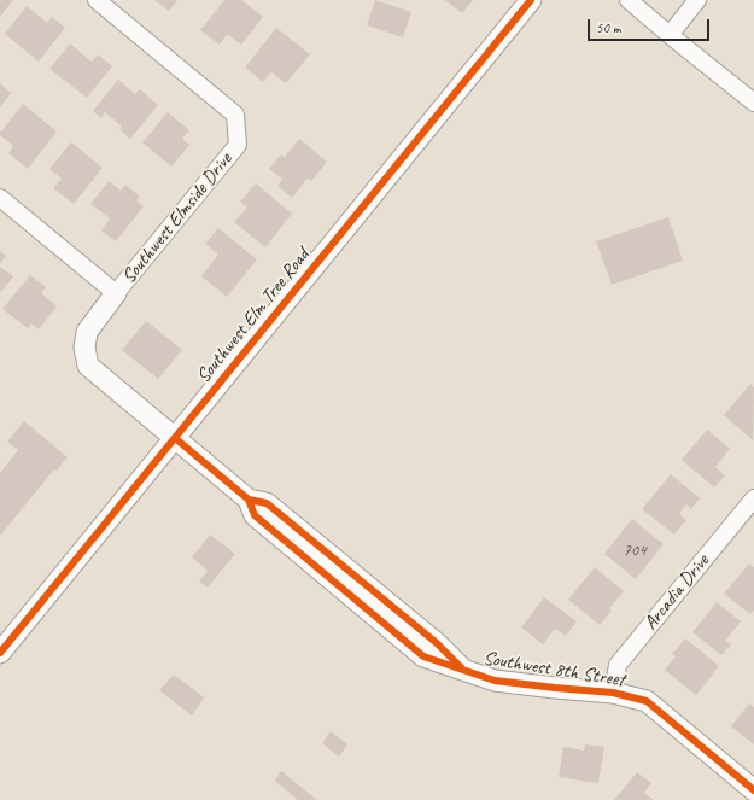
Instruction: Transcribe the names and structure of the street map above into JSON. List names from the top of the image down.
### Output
{
  "streets": {
    "street": [
      "Southwest Elmside Drive",
      "Southwest Elm Tree Road",
      "Arcadia Drive",
      "Southwest 8th Street"
    ]
  },
  "crossings": [
    ["Southwest Elmside Drive", "Southwest 8th Street"],
    ["Southwest Elm Tree Road", "Southwest 8th Street"],
    ["Arcadia Drive", "Southwest 8th Street"]
  ],
  "house_numbers": ["704"],
  "scale_bar": "50 m"
}
